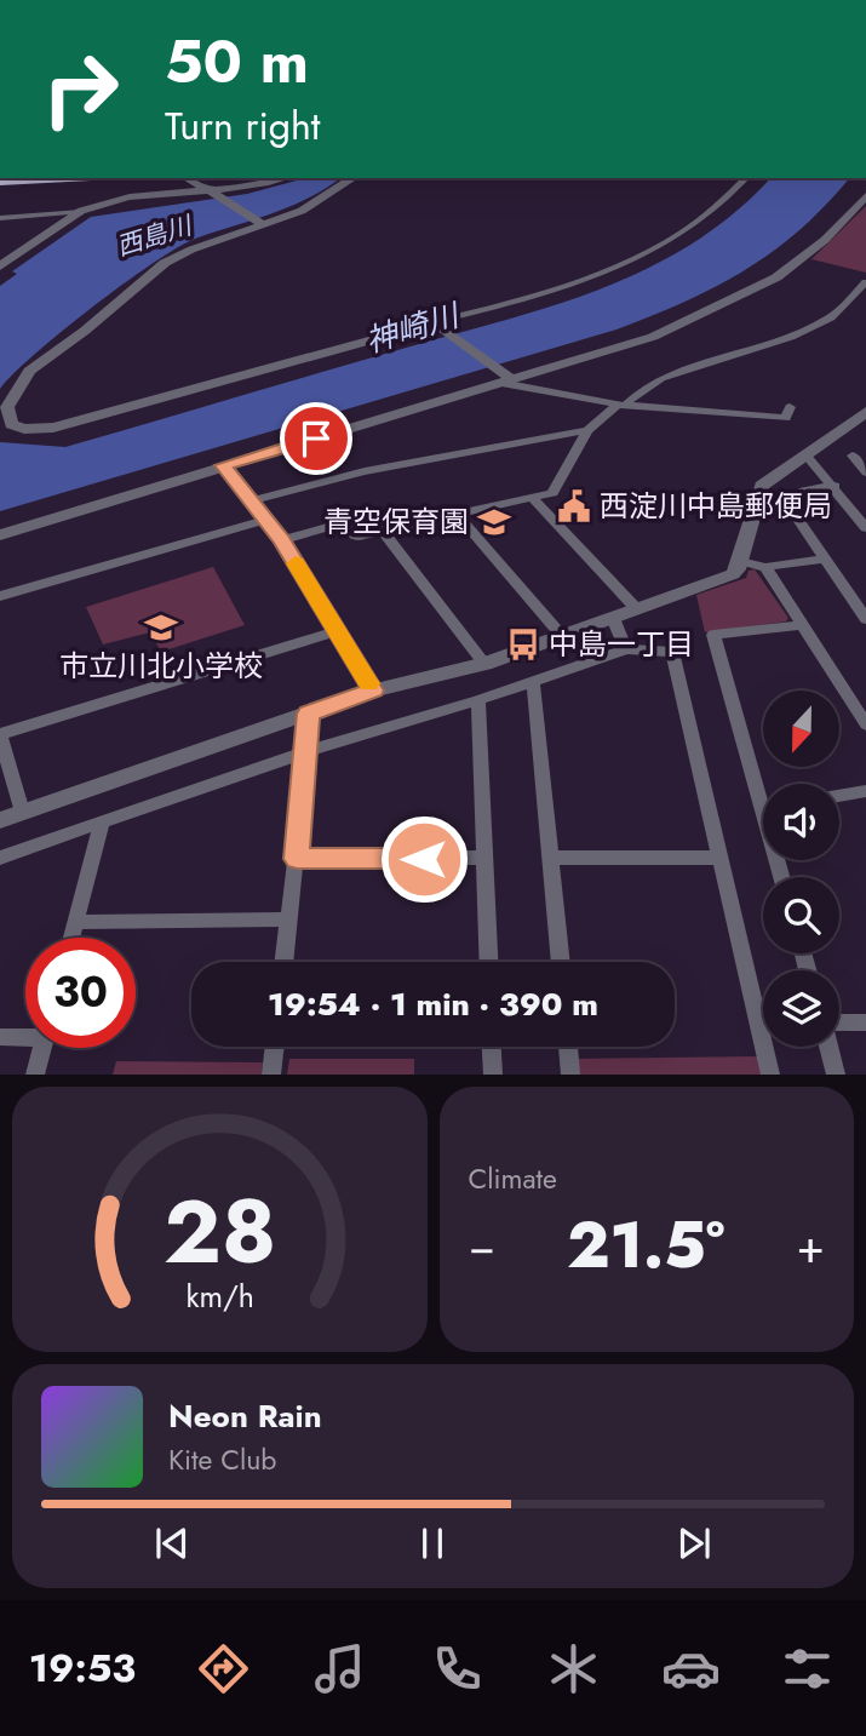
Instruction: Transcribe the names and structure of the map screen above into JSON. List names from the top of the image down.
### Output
{
  "water": ["西島川", "神崎川"],
  "places": {
    "public building": ["西淀川中島郵便局"],
    "school or university": ["青空保育園", "市立川北小学校"],
    "bus stop": ["中島一丁目"]
  },
  "north": "bottom",
  "page": {
    "turn": ["50 m", "Turn right"],
    "limit": "30",
    "trip": "19:54 · 1 min · 390 m",
    "tile": "Climate",
    "heat": ["−", "21.5°", "+"],
    "song": ["Neon Rain", "Kite Club"],
    "tabs": "19:53",
    "gauge": ["28", "km/h"]
  }
}
